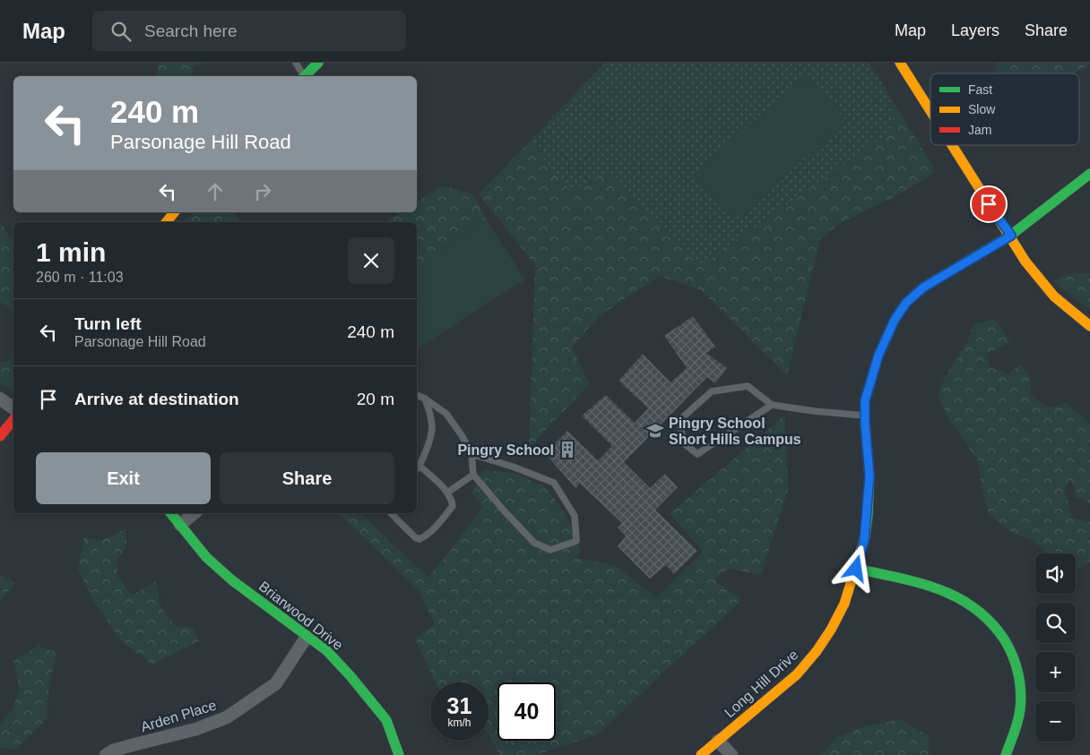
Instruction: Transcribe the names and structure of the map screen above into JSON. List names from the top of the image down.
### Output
{
  "streets": {
    "street": ["Briarwood Drive", "Long Hill Drive", "Arden Place"]
  },
  "crossings": [
    ["Briarwood Drive", "Arden Place"]
  ],
  "places": {
    "school or university": ["Pingry School Short Hills Campus"],
    "building": ["Pingry School"]
  },
  "legend": ["Fast", "Slow", "Jam"],
  "page": {
    "header": "Map",
    "search": "Search here",
    "nav": ["Map", "Layers", "Share"],
    "turn": ["240 m", "Parsonage Hill Road"],
    "heading": ["1 min", "260 m · 11:03"],
    "list": [
      {
        "name": "Turn left",
        "note": "Parsonage Hill Road",
        "value": "240 m"
      },
      {
        "name": "Arrive at destination",
        "value": "20 m"
      }
    ],
    "buttons": ["Exit", "Share"],
    "map_buttons": ["+", "−"],
    "speed": "31 km/h",
    "limit": "40"
  }
}
